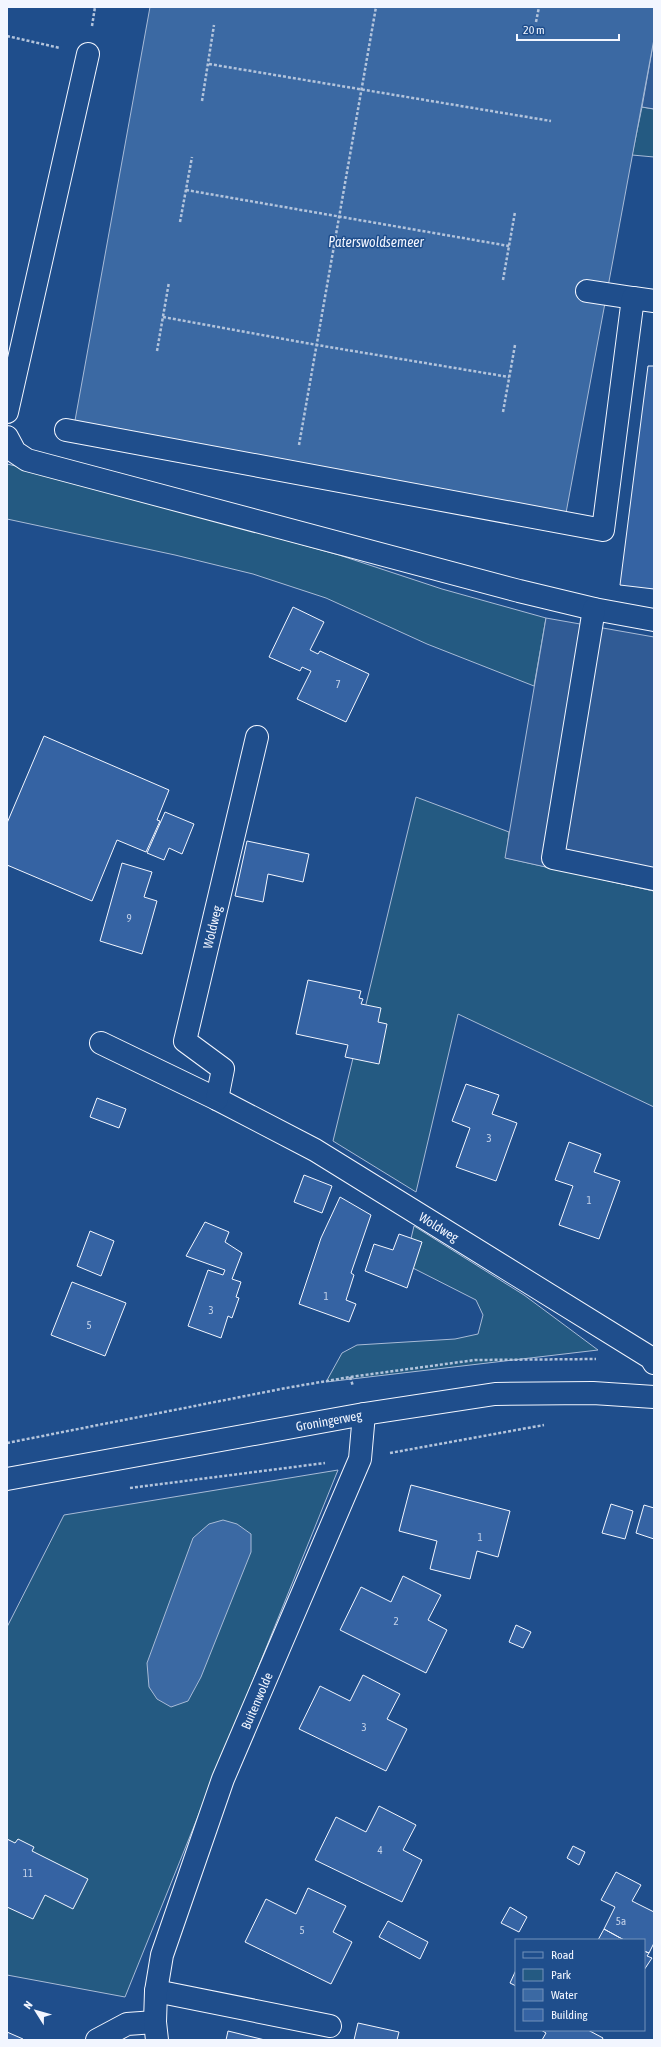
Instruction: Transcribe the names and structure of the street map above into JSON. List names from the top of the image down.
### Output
{
  "streets": {
    "street": ["Woldweg", "Groningerweg", "Buitenwolde"]
  },
  "crossings": [
    ["Groningerweg", "Buitenwolde"]
  ],
  "water": ["Paterswoldsemeer"],
  "house_numbers": [
    "7",
    "9",
    "3",
    "1",
    "1",
    "3",
    "5",
    "1",
    "2",
    "3",
    "4",
    "11",
    "5a",
    "5"
  ],
  "legend": [
    "Road",
    "Park",
    "Water",
    "Building"
  ],
  "scale_bar": "20 m",
  "north": "top left"
}
